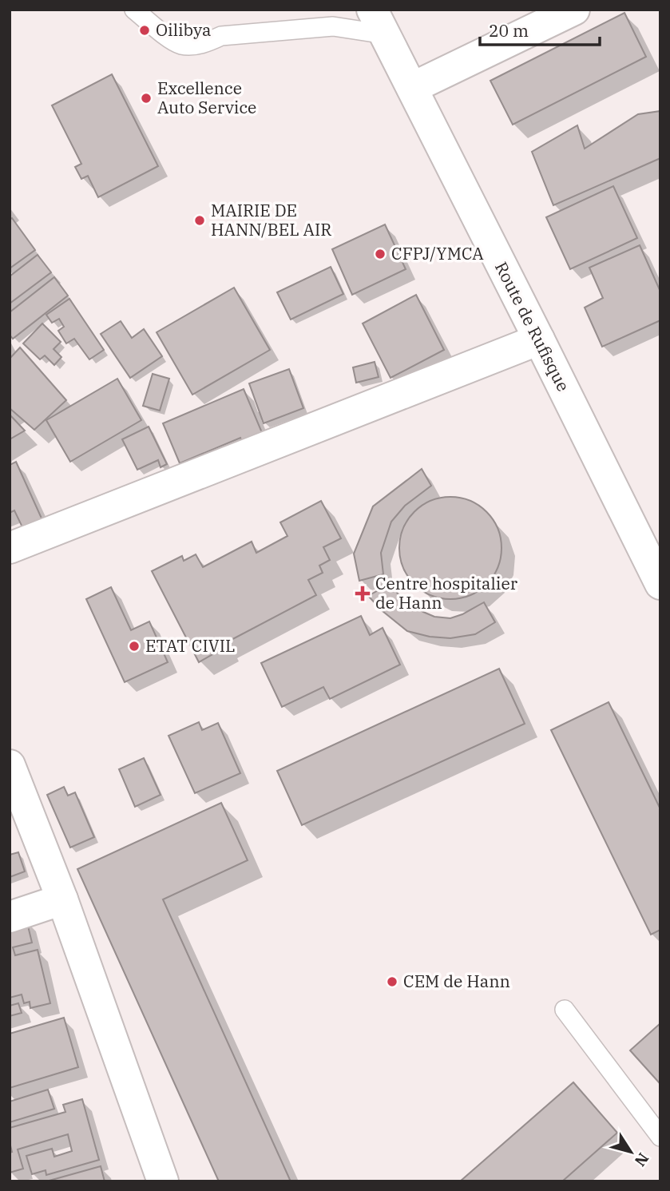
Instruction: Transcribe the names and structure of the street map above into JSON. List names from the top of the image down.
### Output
{
  "streets": {
    "street": ["Route de Rufisque"]
  },
  "places": {
    "other": [
      "Oilibya",
      "Excellence Auto Service",
      "MAIRIE DE HANN/BEL AIR",
      "CFPJ/YMCA",
      "ETAT CIVIL",
      "CEM de Hann"
    ],
    "health": ["Centre hospitalier de Hann"]
  },
  "scale_bar": "20 m",
  "north": "bottom right"
}
